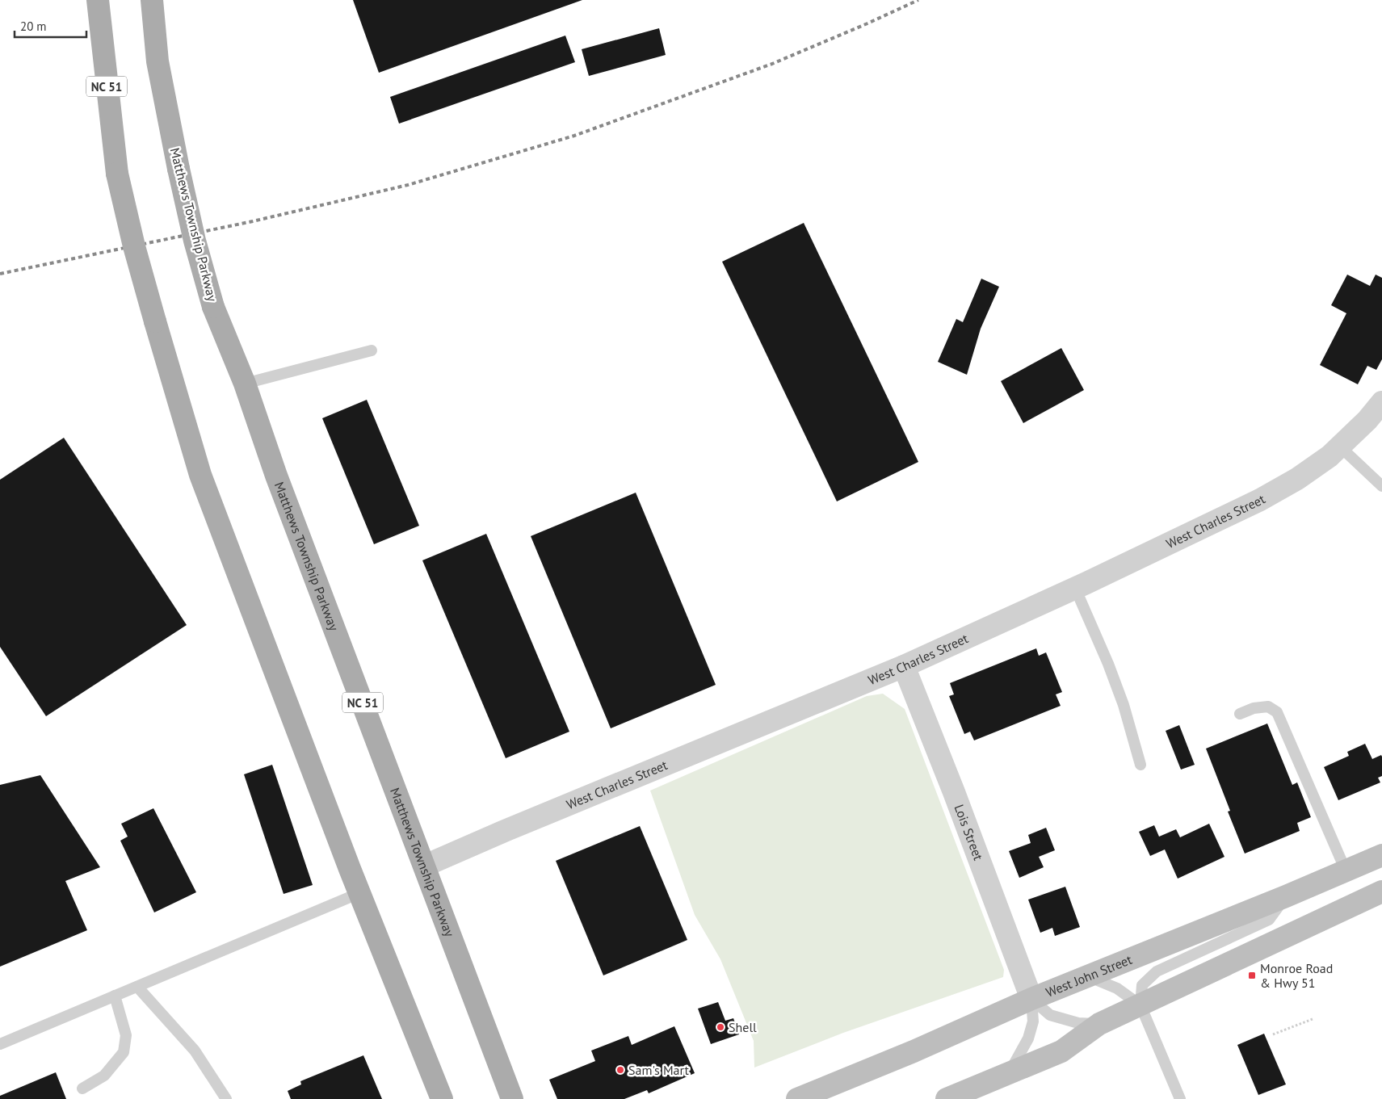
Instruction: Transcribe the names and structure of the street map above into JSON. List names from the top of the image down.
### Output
{
  "streets": {
    "main road": ["NC 51", "Matthews Township Parkway", "West John Street"],
    "street": ["West Charles Street", "Lois Street"]
  },
  "crossings": [
    ["Matthews Township Parkway", "West Charles Street"],
    ["West Charles Street", "Lois Street"],
    ["Lois Street", "West John Street"]
  ],
  "places": {
    "transit": ["Monroe Road & Hwy 51"],
    "other": ["Shell", "Sam's Mart"]
  },
  "scale_bar": "20 m"
}
